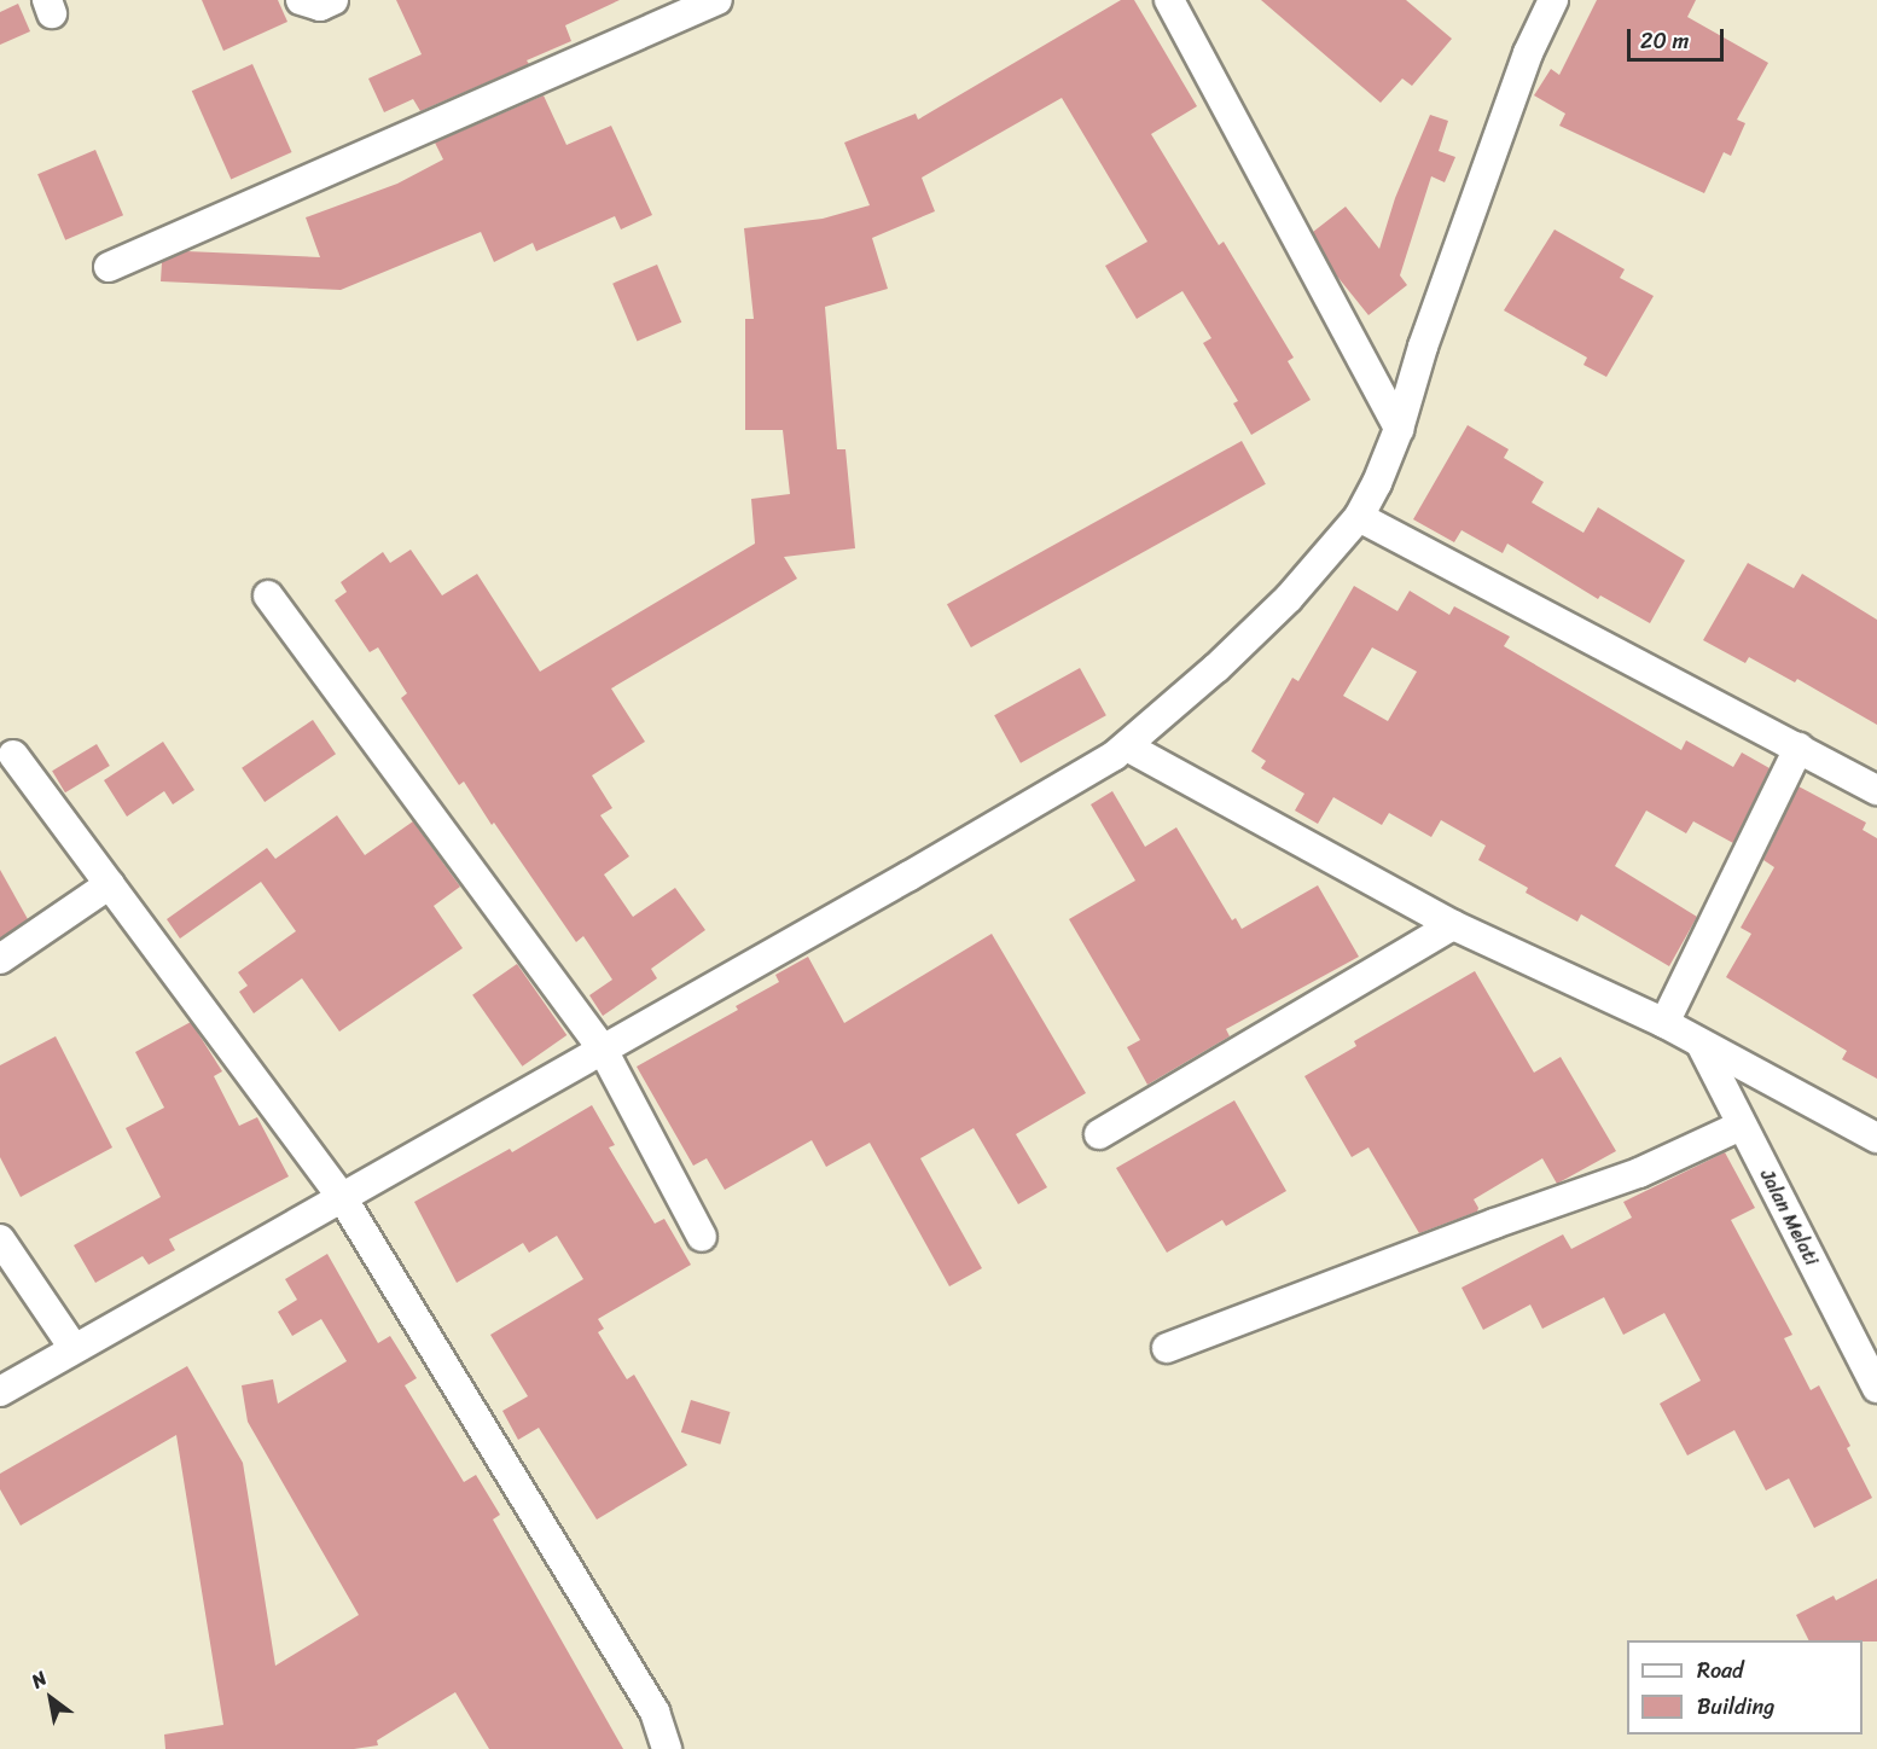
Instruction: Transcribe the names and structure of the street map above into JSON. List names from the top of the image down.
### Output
{
  "streets": {
    "street": ["Jalan Melati"]
  },
  "legend": ["Road", "Building"],
  "scale_bar": "20 m",
  "north": "top left"
}
